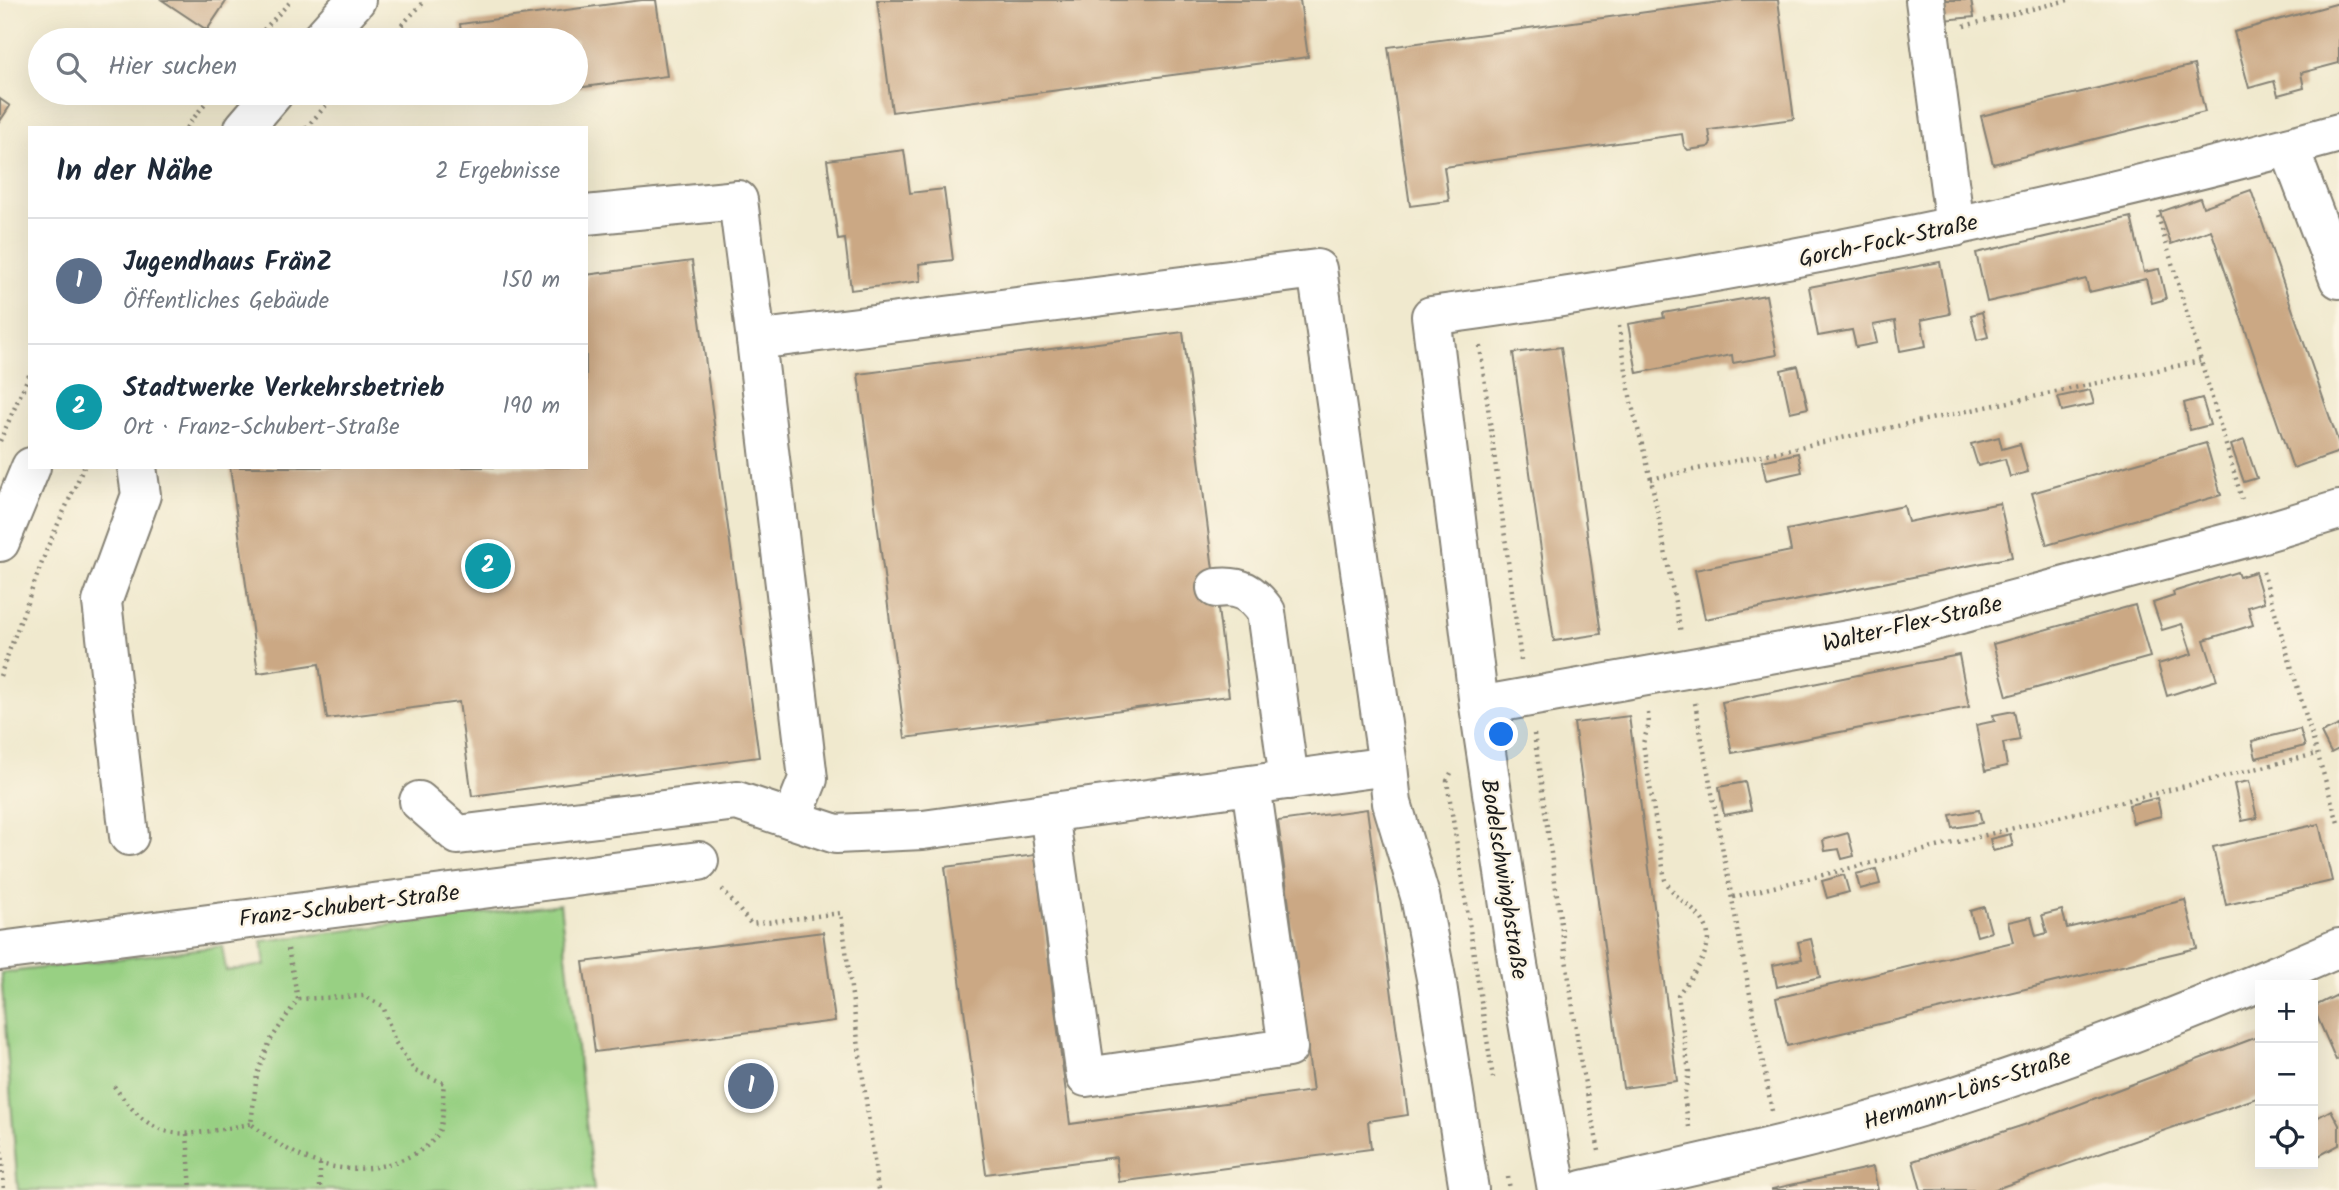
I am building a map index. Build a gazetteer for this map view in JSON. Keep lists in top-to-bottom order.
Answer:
{
  "streets": {
    "street": [
      "Gorch-Fock-Straße",
      "Walter-Flex-Straße",
      "Bodelschwinghstraße",
      "Franz-Schubert-Straße",
      "Hermann-Löns-Straße"
    ]
  },
  "crossings": [
    ["Gorch-Fock-Straße", "Bodelschwinghstraße"],
    ["Walter-Flex-Straße", "Bodelschwinghstraße"]
  ],
  "page": {
    "search": "Hier suchen",
    "heading": ["In der Nähe", "2 Ergebnisse"],
    "list": [
      {
        "mark": "1",
        "name": "Jugendhaus FränZ",
        "note": "Öffentliches Gebäude",
        "value": "150 m"
      },
      {
        "mark": "2",
        "name": "Stadtwerke Verkehrsbetrieb",
        "note": "Ort · Franz-Schubert-Straße",
        "value": "190 m"
      }
    ],
    "pins": ["2", "1"],
    "map_buttons": ["+", "−"]
  }
}
